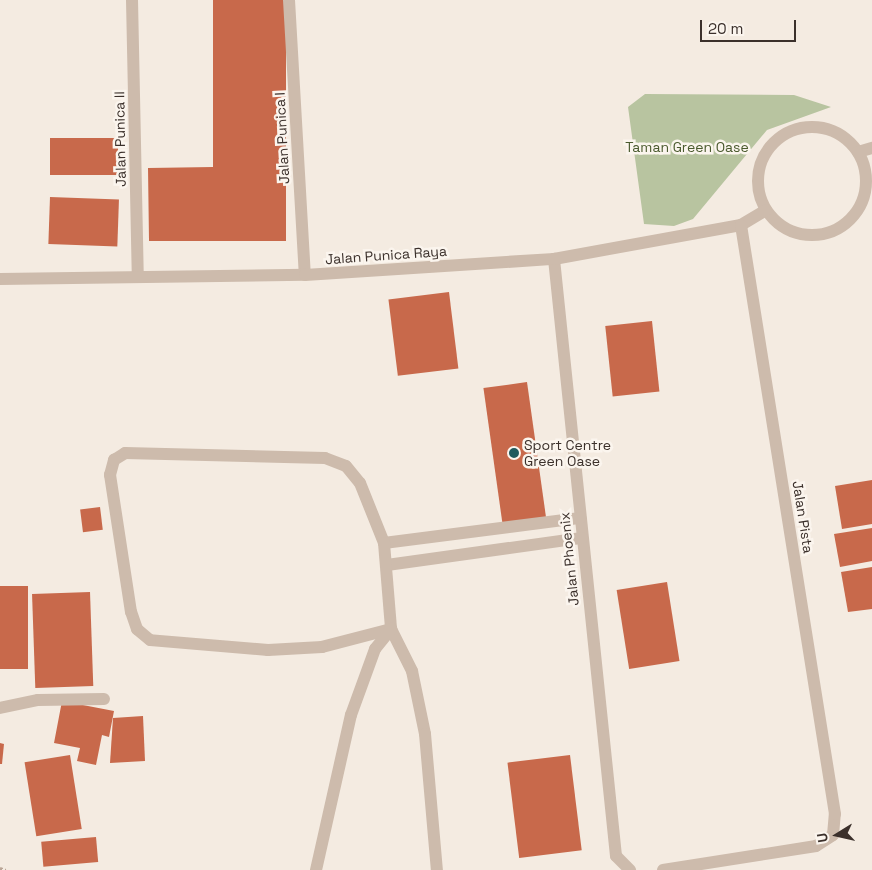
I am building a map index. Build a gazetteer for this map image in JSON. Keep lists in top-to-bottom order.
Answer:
{
  "streets": {
    "street": [
      "Jalan Punica I",
      "Jalan Punica II",
      "Jalan Punica Raya",
      "Jalan Pista",
      "Jalan Phoenix"
    ]
  },
  "crossings": [
    ["Jalan Punica I", "Jalan Punica Raya"],
    ["Jalan Punica II", "Jalan Punica Raya"],
    ["Jalan Punica Raya", "Jalan Pista"],
    ["Jalan Punica Raya", "Jalan Phoenix"]
  ],
  "parks": ["Taman Green Oase"],
  "places": ["Sport Centre Green Oase"],
  "scale_bar": "20 m",
  "north": "left"
}
